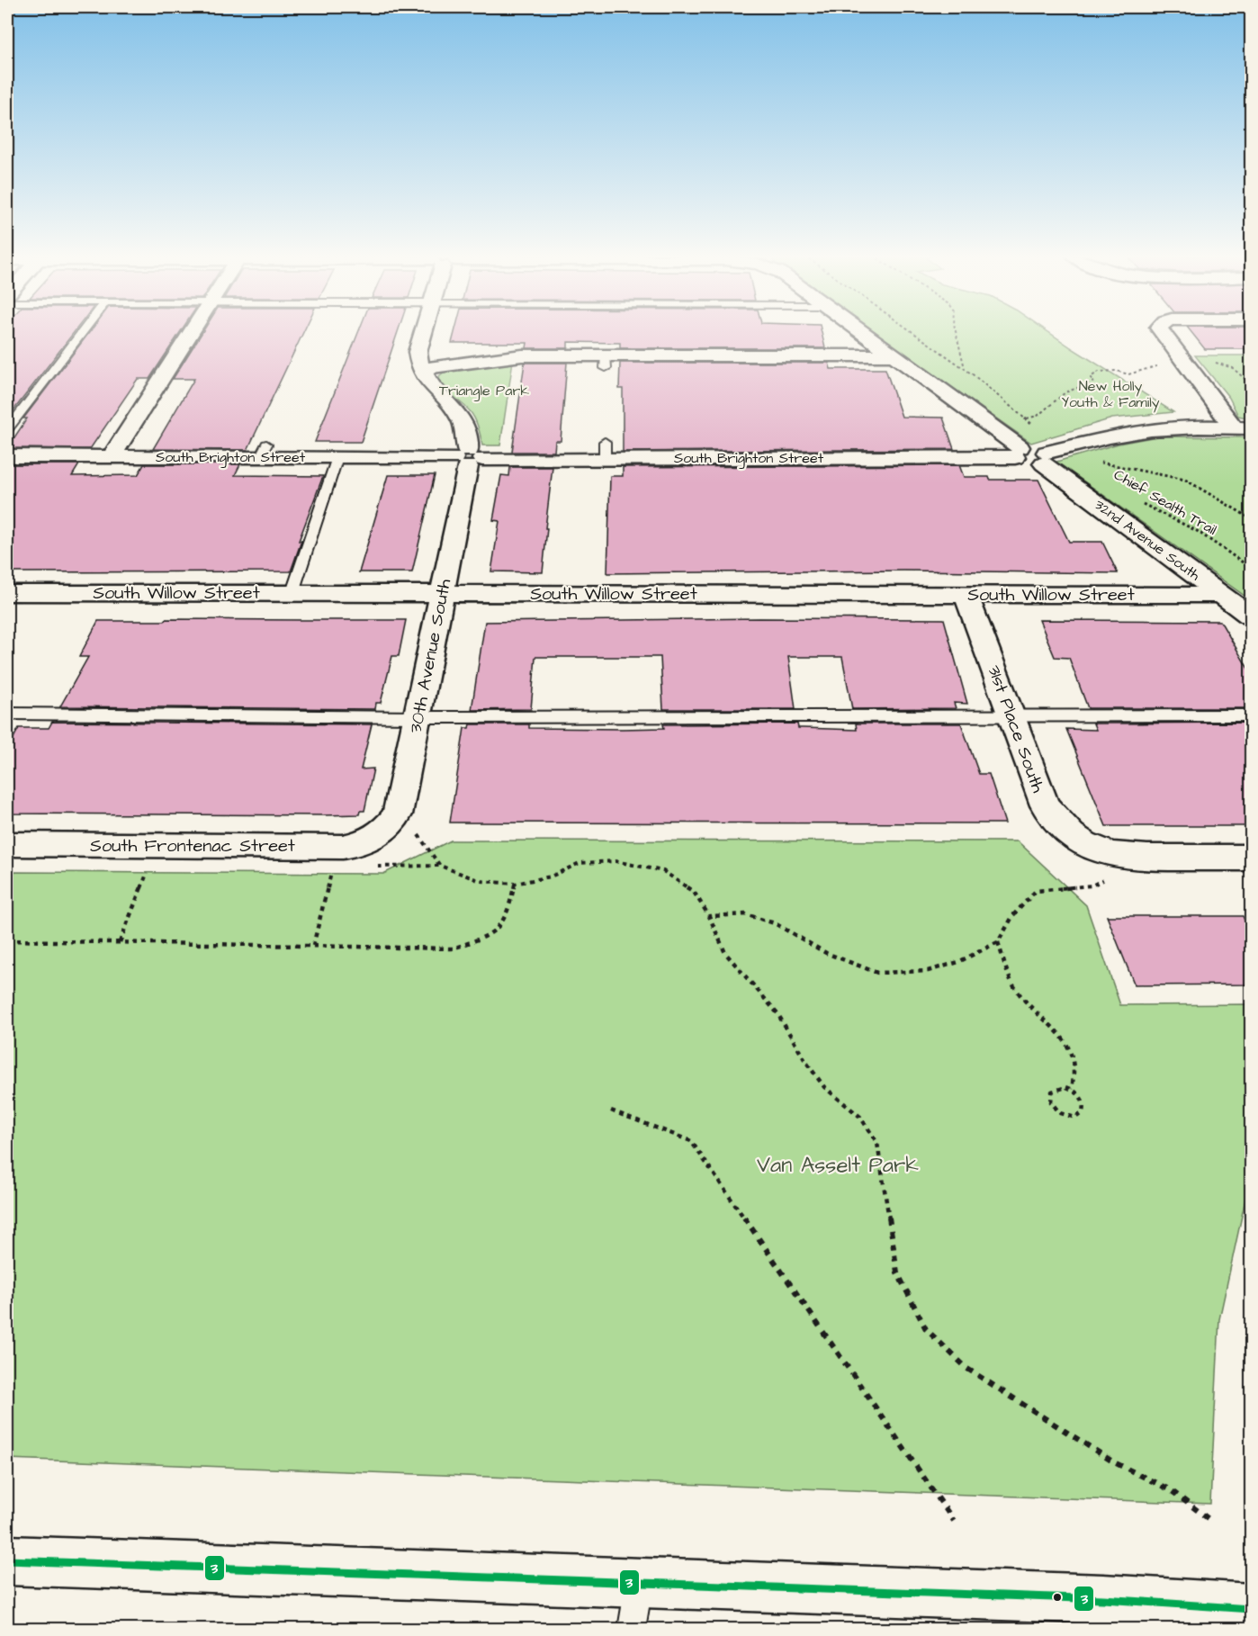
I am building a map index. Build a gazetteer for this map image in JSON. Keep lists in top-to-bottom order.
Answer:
{
  "streets": {
    "street": [
      "South Brighton Street",
      "32nd Avenue South",
      "South Willow Street",
      "30th Avenue South",
      "31st Place South",
      "South Frontenac Street"
    ],
    "path": ["Chief Sealth Trail"]
  },
  "crossings": [
    ["South Brighton Street", "30th Avenue South"],
    ["32nd Avenue South", "South Willow Street"],
    ["South Willow Street", "30th Avenue South"],
    ["South Willow Street", "31st Place South"],
    ["30th Avenue South", "South Frontenac Street"]
  ],
  "parks": ["New Holly Youth & Family", "Triangle Park", "Van Asselt Park"],
  "lines": ["transit line 3"]
}
